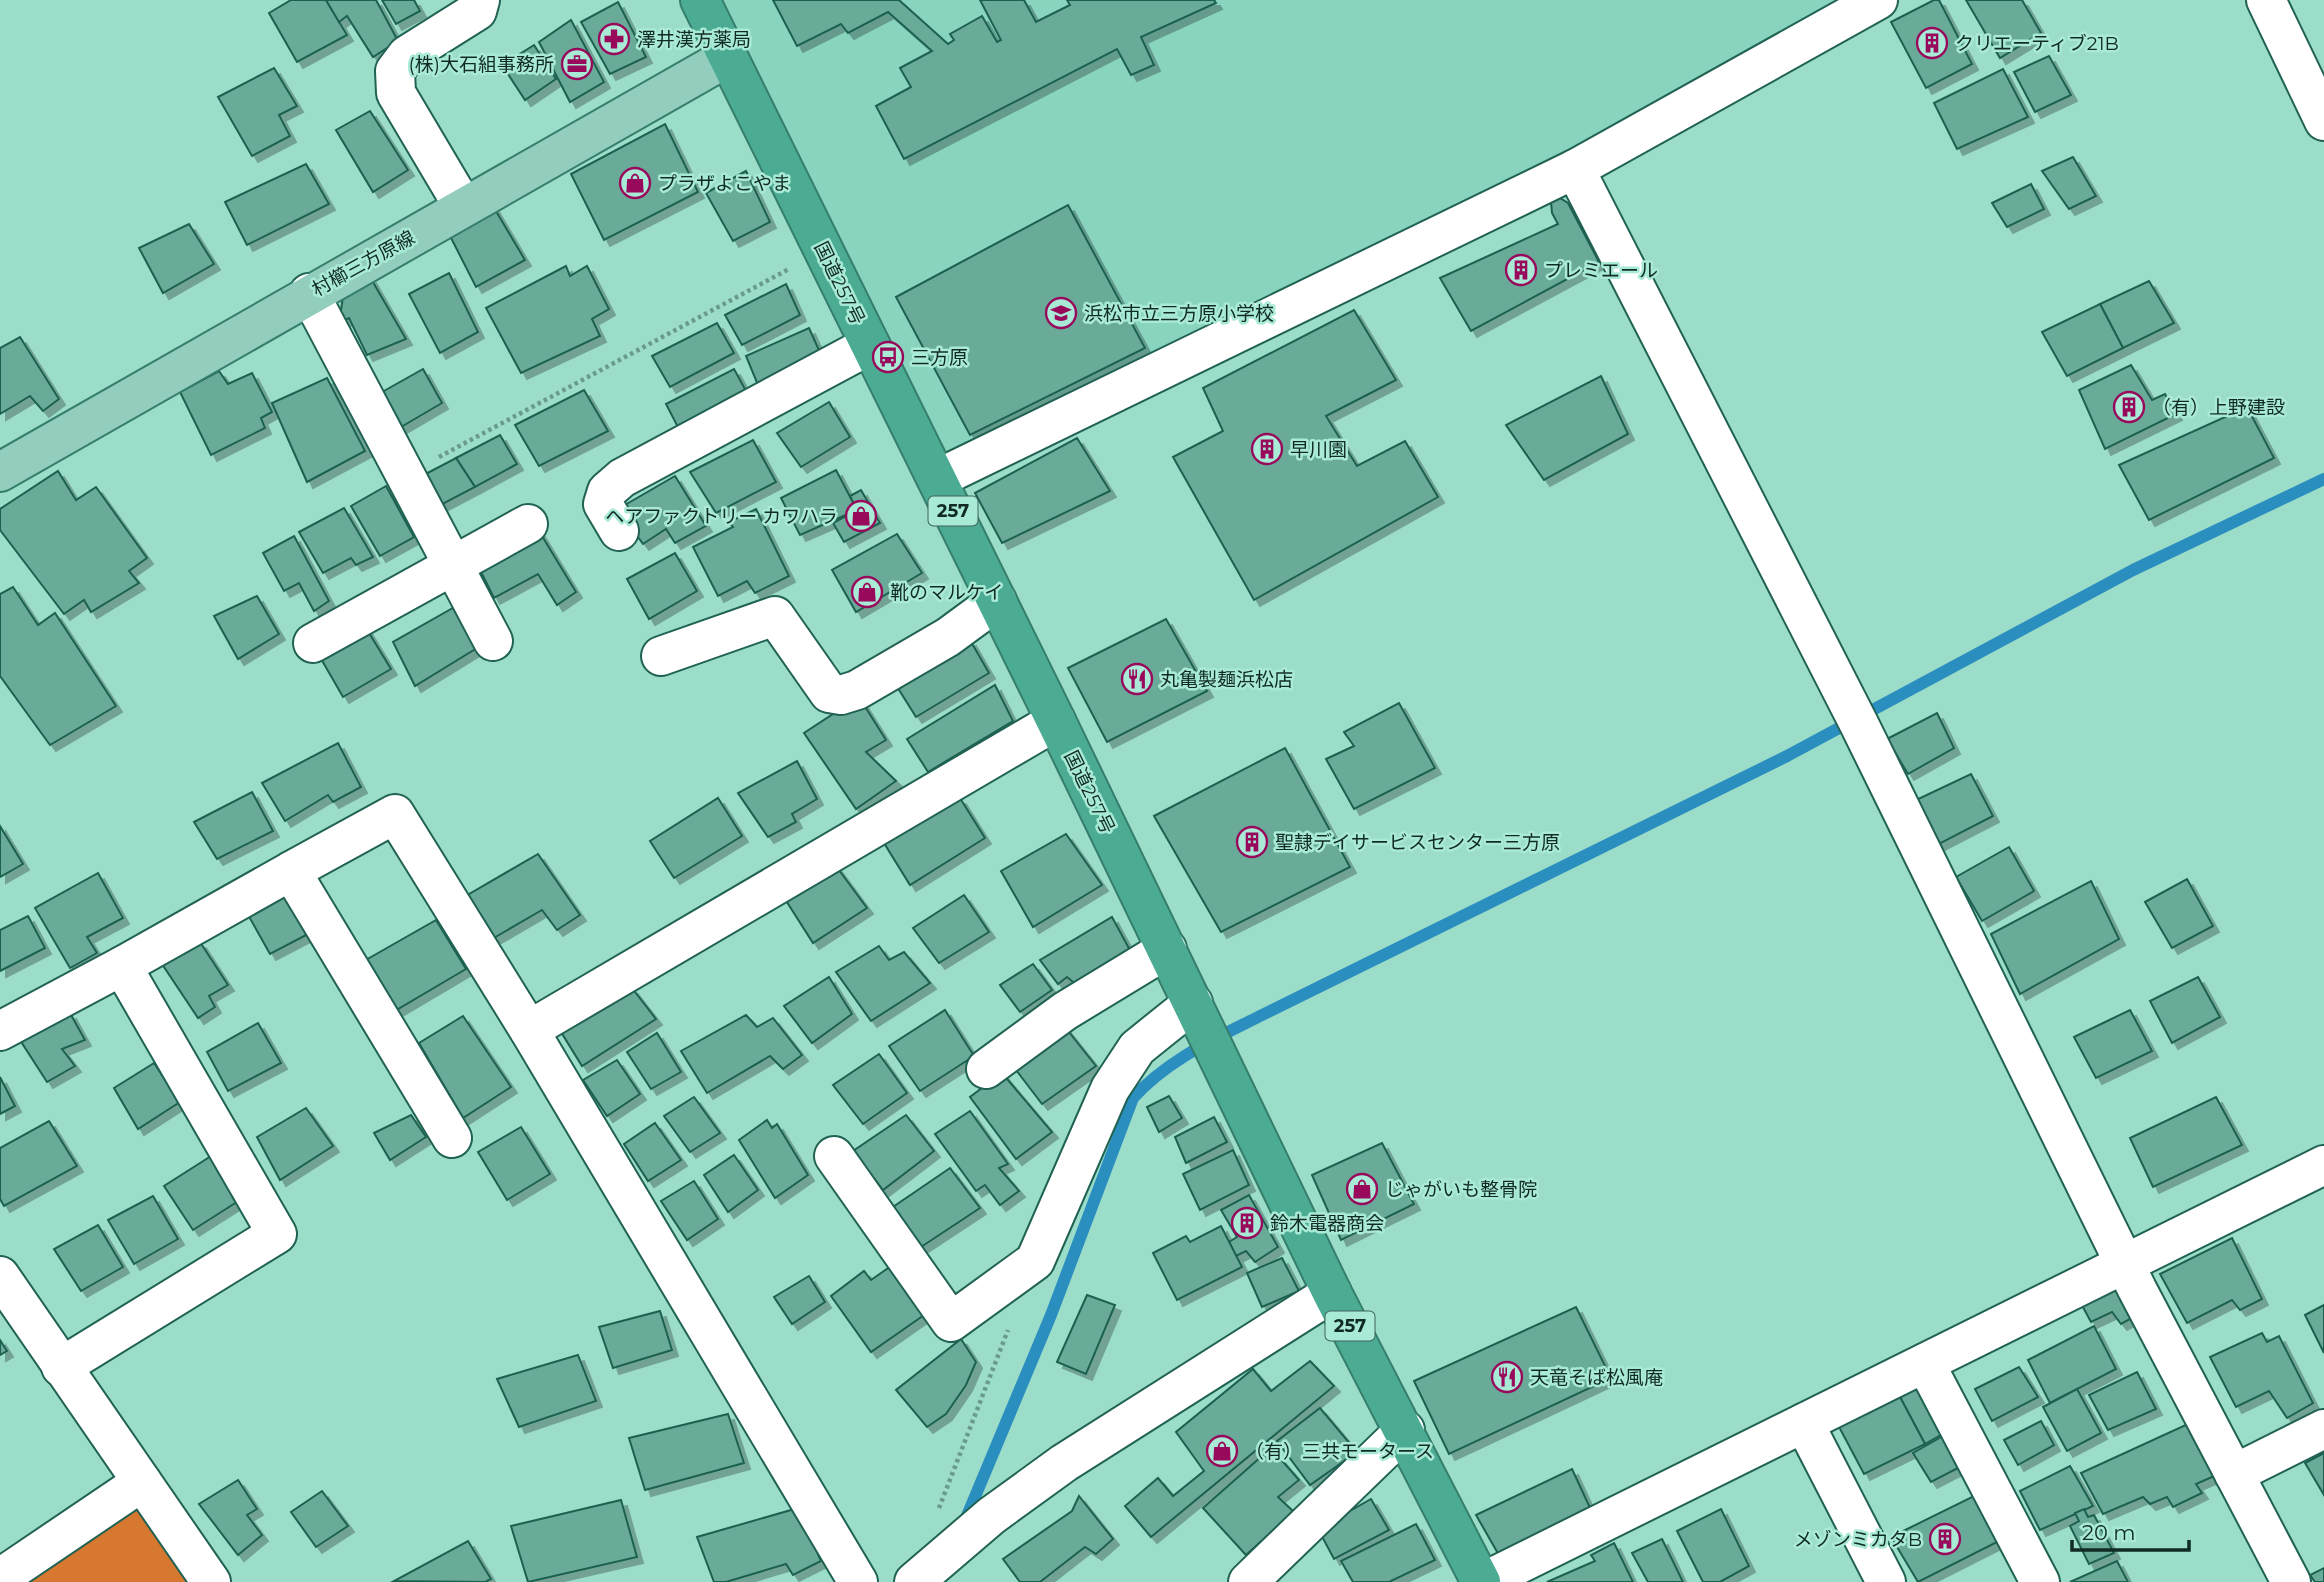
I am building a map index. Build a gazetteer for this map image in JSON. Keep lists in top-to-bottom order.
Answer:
{
  "streets": {
    "highway": ["国道257号", "257"],
    "main road": ["村櫛三方原線"]
  },
  "crossings": [
    ["村櫛三方原線", "国道257号"]
  ],
  "places": {
    "pharmacy": ["澤井漢方薬局"],
    "building": [
      "クリエーティブ21B",
      "プレミエール",
      "（有）上野建設",
      "早川園",
      "聖隷デイサービスセンター三方原",
      "鈴木電器商会",
      "メゾンミカタB"
    ],
    "office": ["(株)大石組事務所"],
    "shop": [
      "プラザよこやま",
      "ヘアファクトリー カワハラ",
      "靴のマルケイ",
      "じゃがいも整骨院",
      "（有）三共モータース"
    ],
    "school or university": ["浜松市立三方原小学校"],
    "bus stop": ["三方原"],
    "restaurant": ["丸亀製麺浜松店", "天竜そば松風庵"]
  },
  "scale_bar": "20 m"
}
